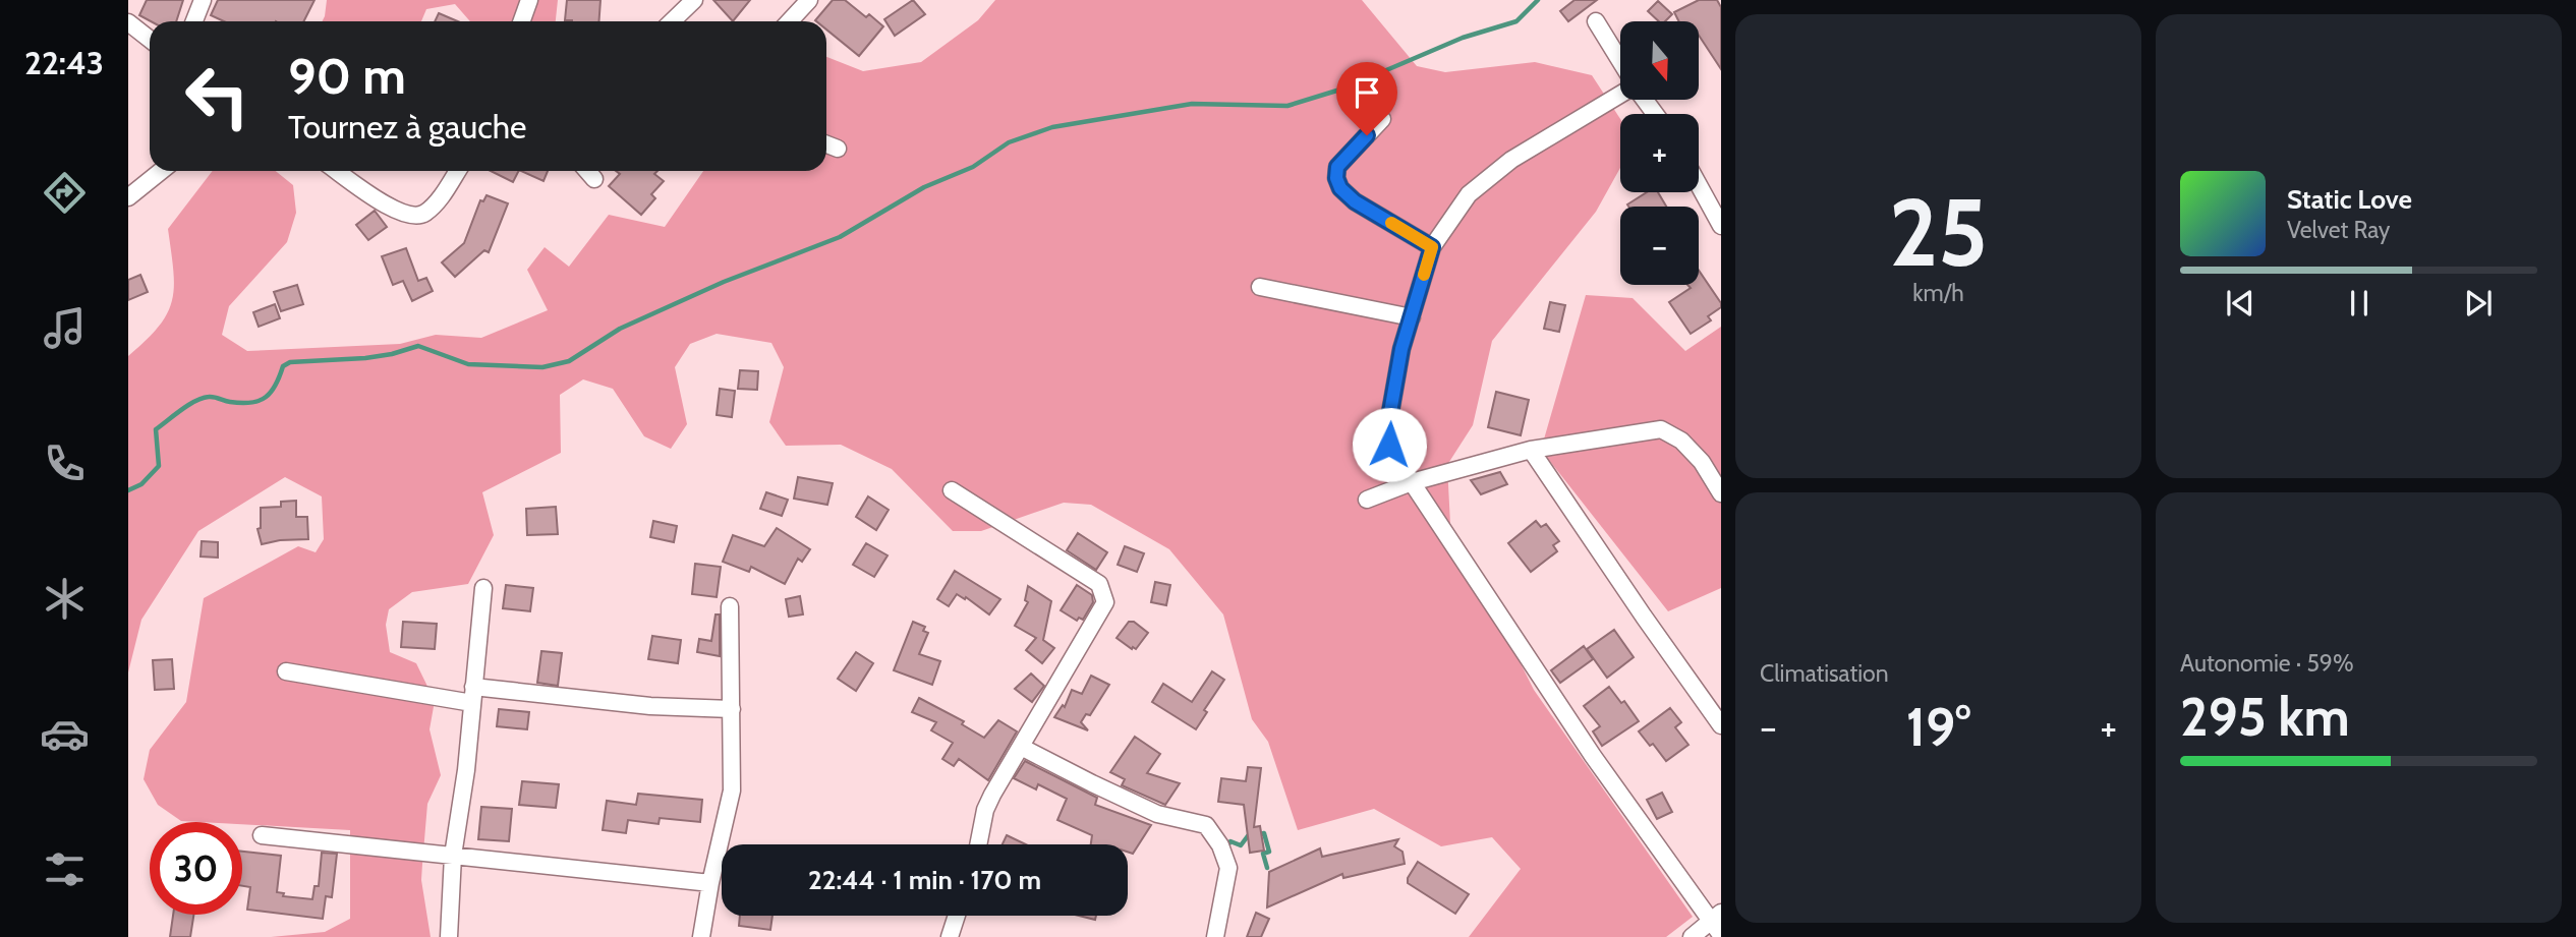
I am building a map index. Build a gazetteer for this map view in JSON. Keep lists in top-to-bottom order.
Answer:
{
  "north": "bottom",
  "page": {
    "tabs": "22:43",
    "tile": [
      ["25", "km/h"],
      "Climatisation",
      ["Autonomie · 59%", "295 km"]
    ],
    "map_buttons": ["+", "−"],
    "turn": ["90 m", "Tournez à gauche"],
    "song": ["Static Love", "Velvet Ray"],
    "heat": ["−", "19°", "+"],
    "limit": "30",
    "trip": "22:44 · 1 min · 170 m"
  }
}
